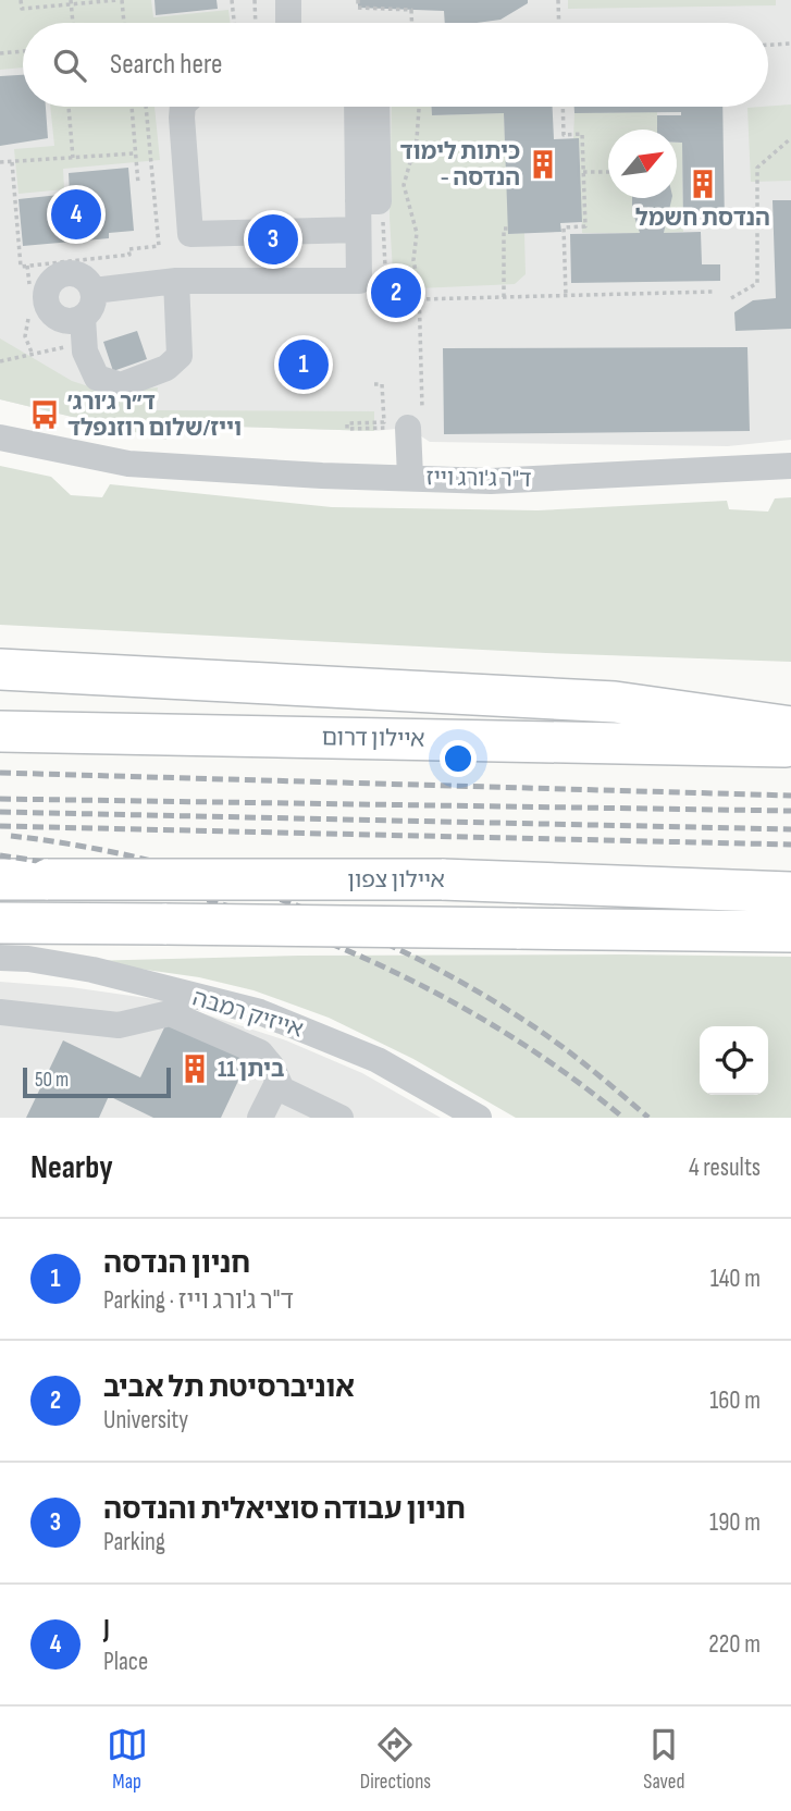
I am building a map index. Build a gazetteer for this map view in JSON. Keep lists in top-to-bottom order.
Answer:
{
  "streets": {
    "highway": ["איילון דרום", "איילון צפון"],
    "street": ["ד\"ר ג'ורג וייז", "אייזיק רמבה"]
  },
  "places": {
    "building": ["כיתות לימוד - הנדסה", "הנדסת חשמל", "ביתן 11"],
    "bus stop": ["ד״ר ג׳ורג׳ וייז/שלום רוזנפלד"]
  },
  "scale_bar": "50 m",
  "north": "top right",
  "page": {
    "search": "Search here",
    "pins": [
      "4",
      "3",
      "2",
      "1"
    ],
    "scale": "50 m",
    "heading": ["Nearby", "4 results"],
    "list": [
      {
        "mark": "1",
        "name": "חניון הנדסה",
        "note": "Parking · ד\"ר ג'ורג וייז",
        "value": "140 m"
      },
      {
        "mark": "2",
        "name": "אוניברסיטת תל אביב",
        "note": "University",
        "value": "160 m"
      },
      {
        "mark": "3",
        "name": "חניון עבודה סוציאלית והנדסה",
        "note": "Parking",
        "value": "190 m"
      },
      {
        "mark": "4",
        "name": "J",
        "note": "Place",
        "value": "220 m"
      }
    ],
    "nav": ["Map", "Directions", "Saved"]
  }
}
